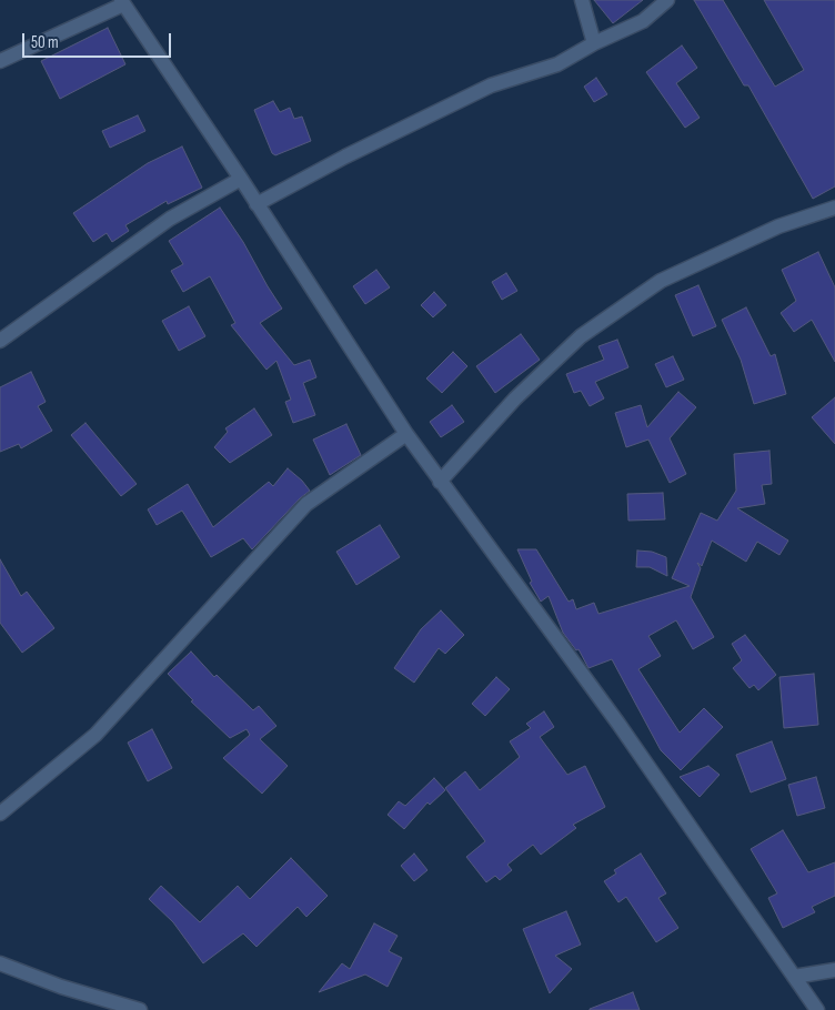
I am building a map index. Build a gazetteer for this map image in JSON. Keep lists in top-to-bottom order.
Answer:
{
  "scale_bar": "50 m"
}
